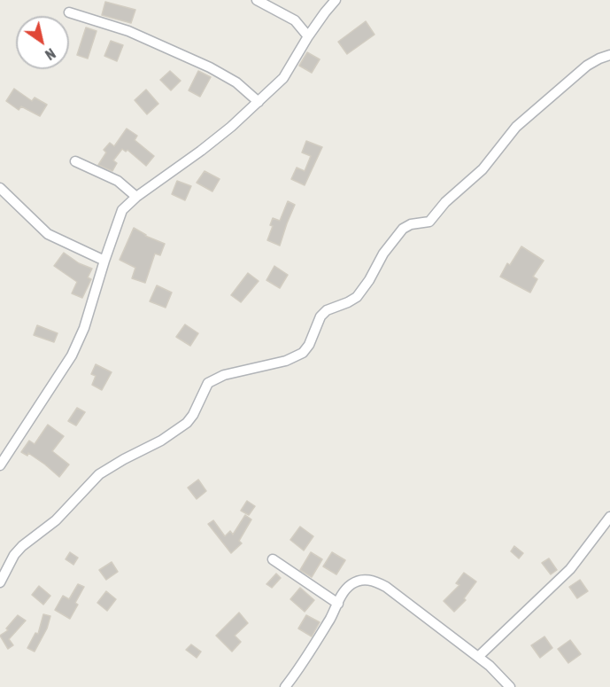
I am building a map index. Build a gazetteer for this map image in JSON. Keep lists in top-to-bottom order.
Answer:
{
  "north": "bottom right"
}
